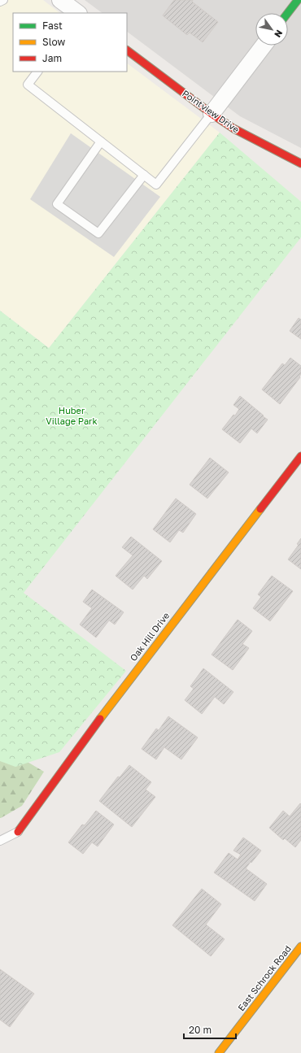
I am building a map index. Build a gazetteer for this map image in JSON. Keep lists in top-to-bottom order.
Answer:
{
  "streets": {
    "street": ["Pointview Drive", "Oak Hill Drive", "East Schrock Road"]
  },
  "parks": ["Huber Village Park"],
  "legend": ["Fast", "Slow", "Jam"],
  "scale_bar": "20 m",
  "north": "bottom right"
}
